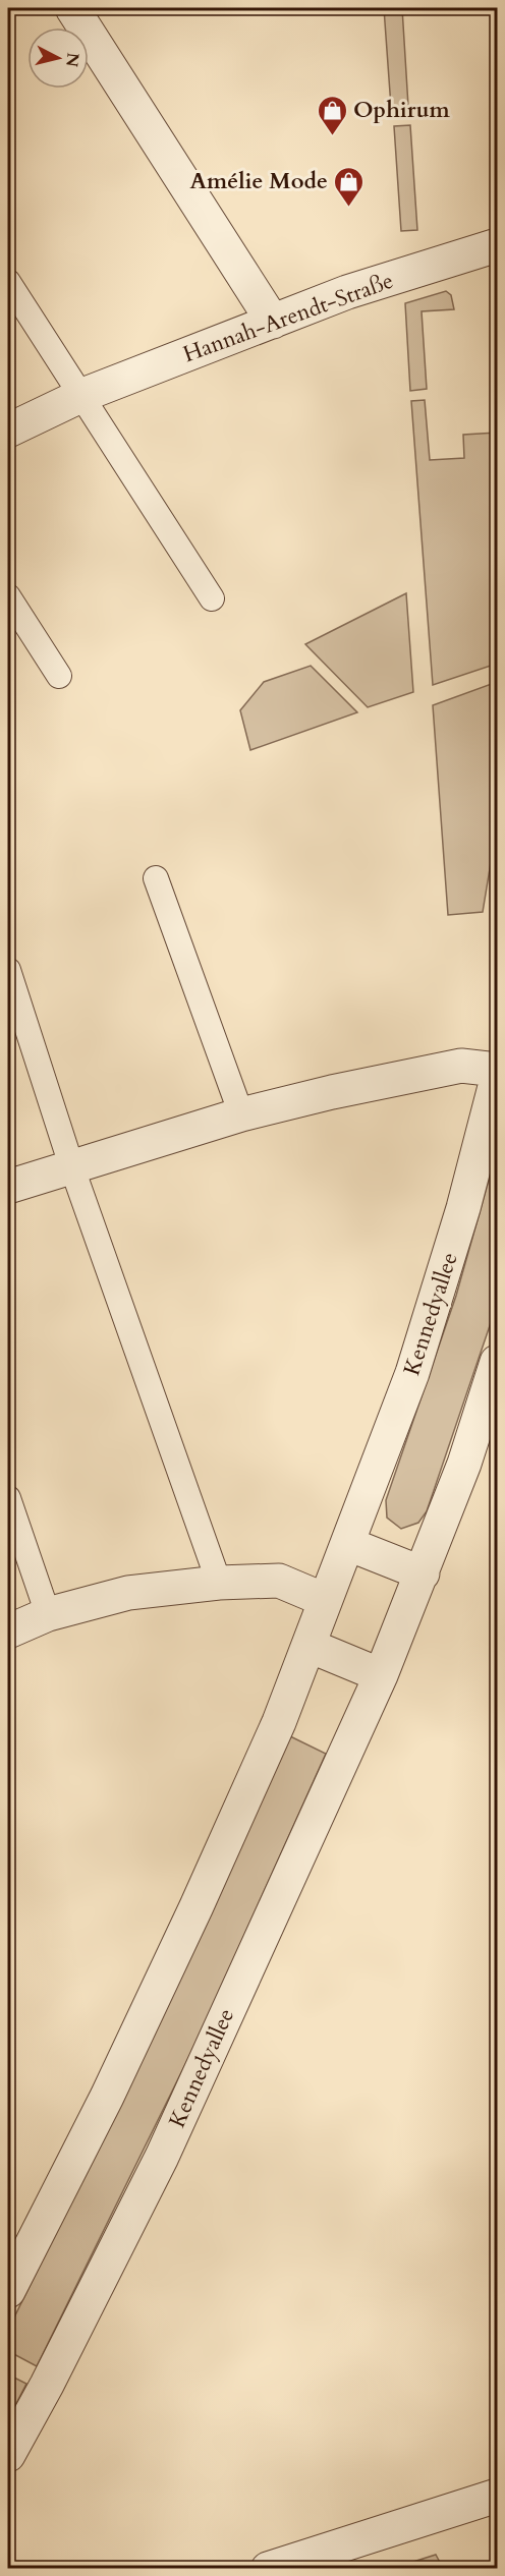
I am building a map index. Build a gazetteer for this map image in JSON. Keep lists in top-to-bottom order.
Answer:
{
  "streets": {
    "street": ["Hannah-Arendt-Straße", "Kennedyallee"]
  },
  "places": {
    "shop": ["Ophirum", "Amélie Mode"]
  },
  "north": "right"
}
